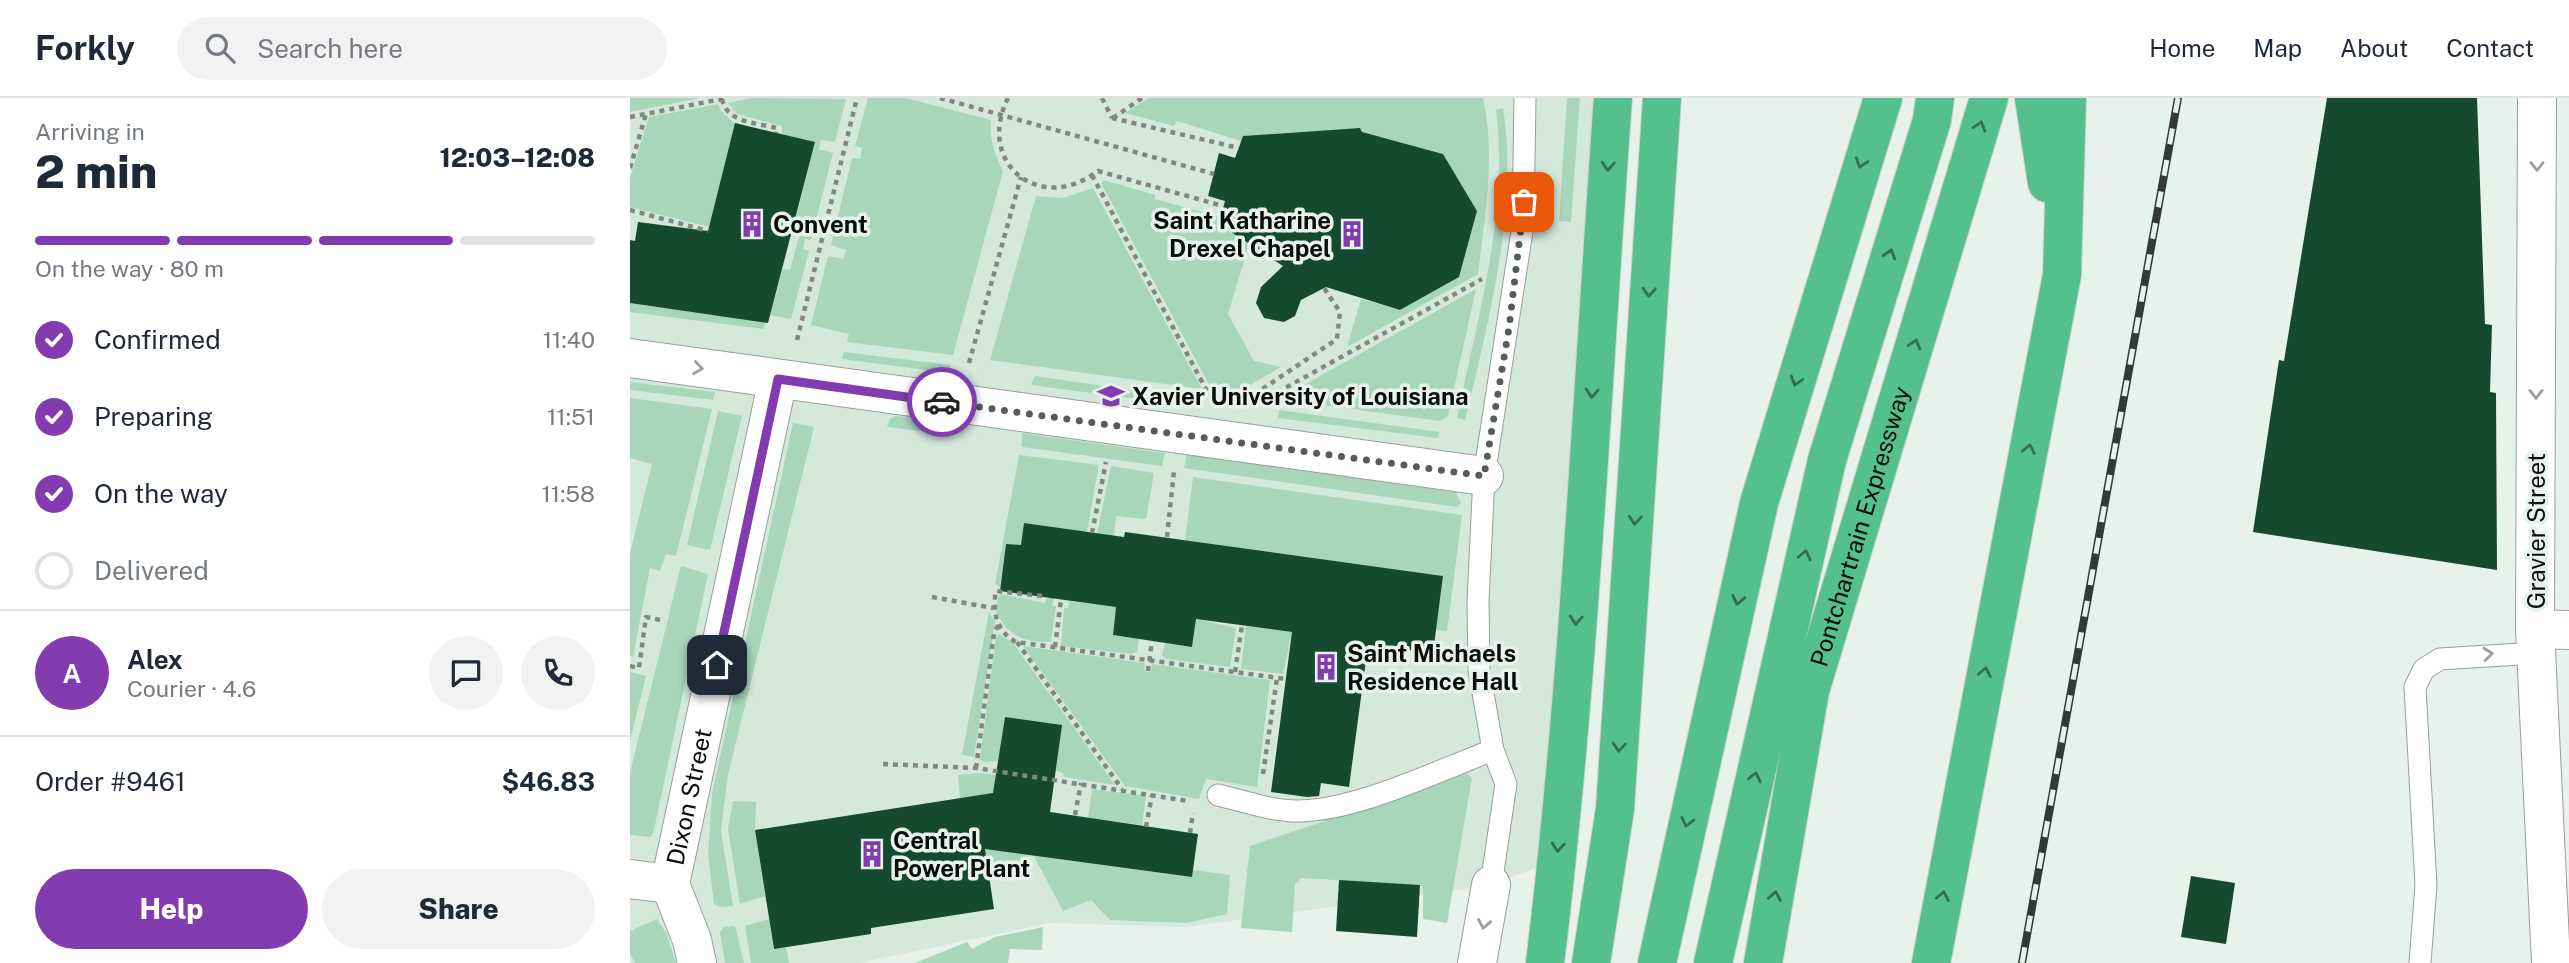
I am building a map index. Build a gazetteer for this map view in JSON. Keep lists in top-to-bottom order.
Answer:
{
  "streets": {
    "highway": ["Pontchartrain Expressway"],
    "street": ["Gravier Street", "Dixon Street"]
  },
  "one_way": ["Gravier Street"],
  "places": {
    "building": [
      "Convent",
      "Saint Katharine Drexel Chapel",
      "Saint Michaels Residence Hall",
      "Central Power Plant"
    ],
    "school or university": ["Xavier University of Louisiana"]
  },
  "page": {
    "header": "Forkly",
    "search": "Search here",
    "nav": [
      "Home",
      "Map",
      "About",
      "Contact"
    ],
    "heading": ["2 min", "Arriving in", "12:03–12:08"],
    "panel": [
      "Alex",
      "Courier · 4.6",
      "Order #9461",
      "$46.83"
    ],
    "bar": "On the way · 80 m",
    "list": [
      ["Confirmed", "11:40"],
      ["Preparing", "11:51"],
      ["On the way", "11:58"],
      "Delivered"
    ],
    "round": "A",
    "buttons": ["Help", "Share"]
  }
}
